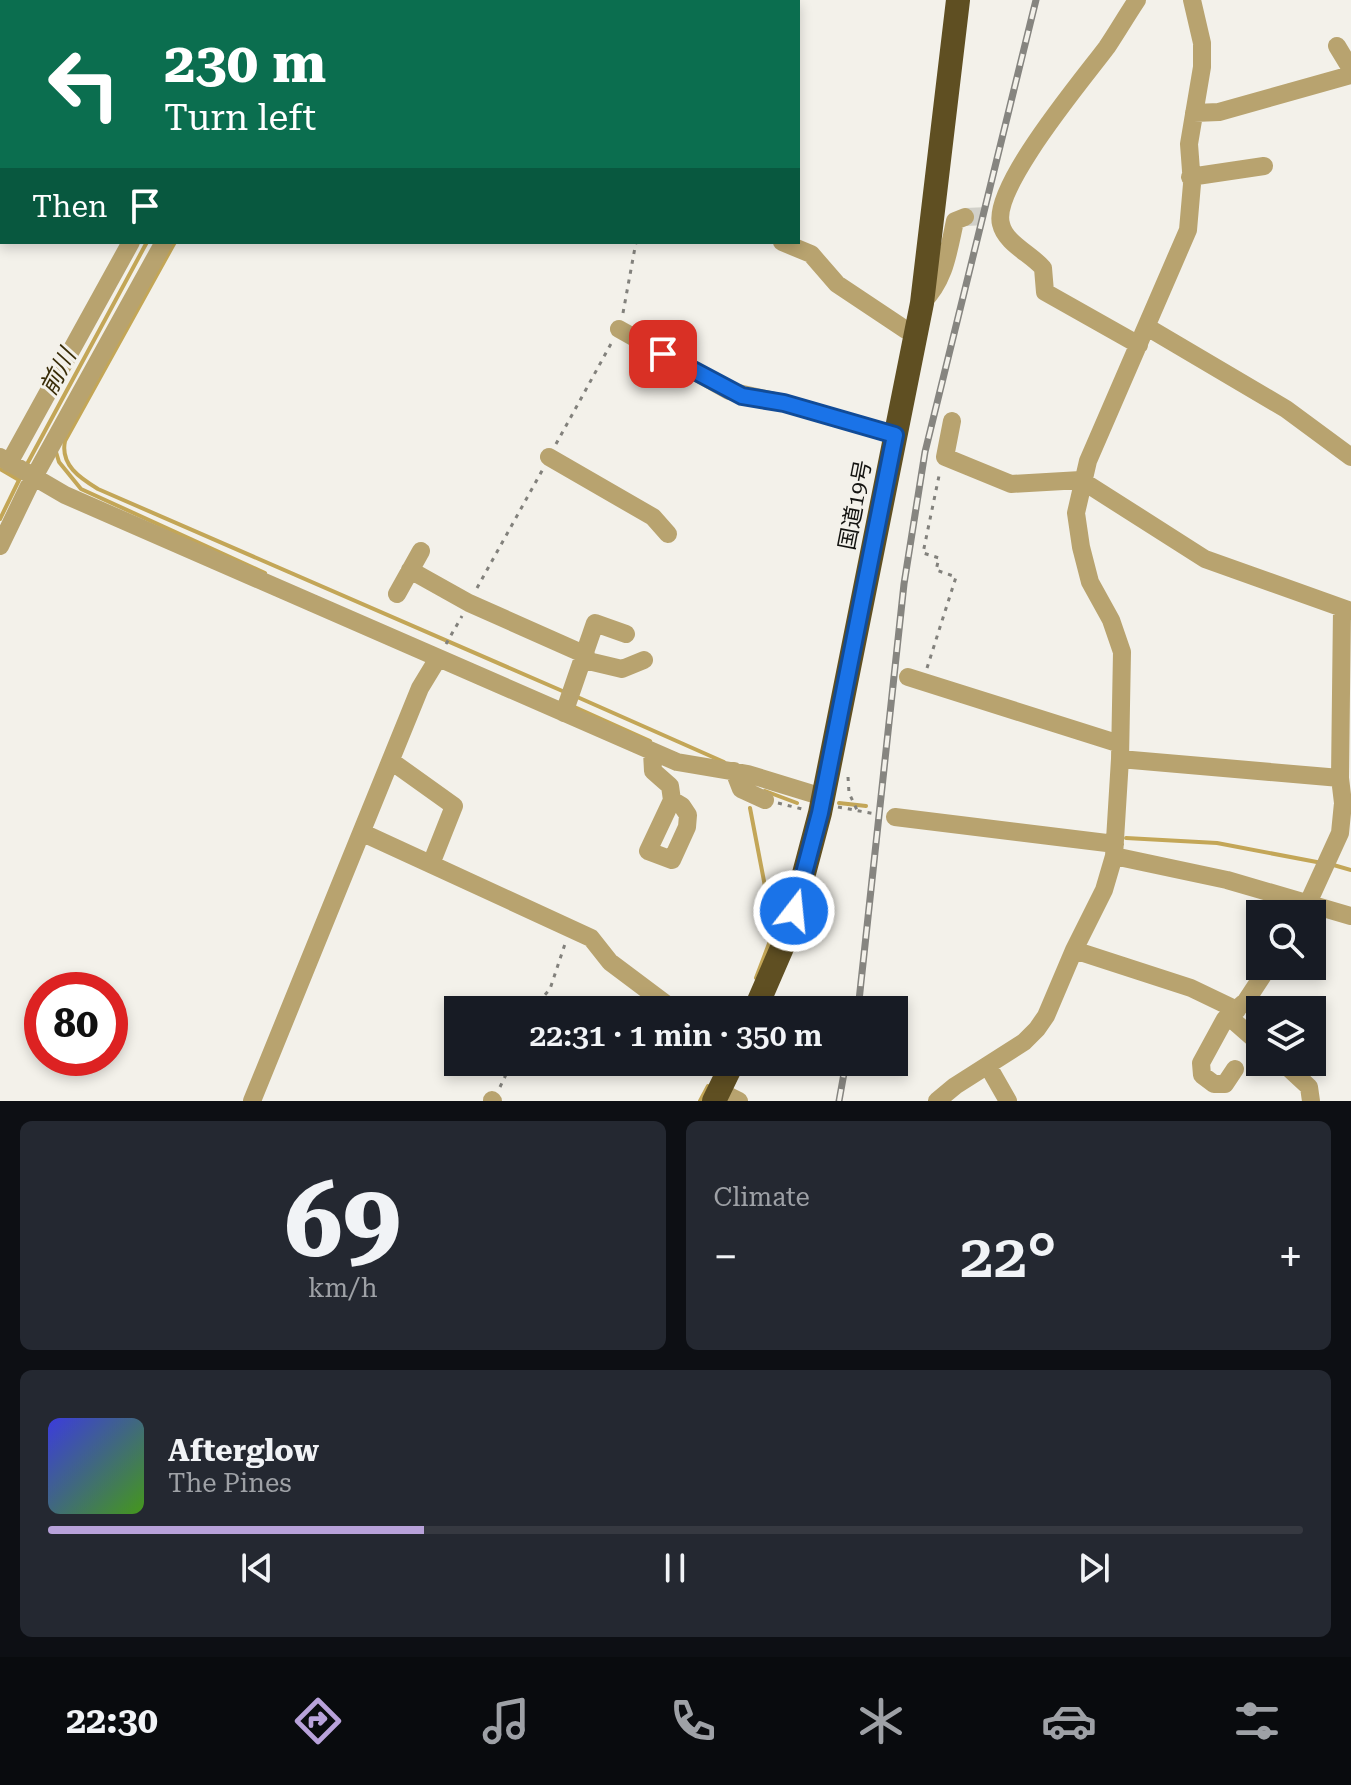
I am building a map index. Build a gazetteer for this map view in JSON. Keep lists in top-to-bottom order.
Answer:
{
  "streets": {
    "highway": ["国道19号"]
  },
  "water": ["前川"],
  "page": {
    "turn": ["230 m", "Turn left"],
    "then": "Then",
    "limit": "80",
    "trip": "22:31 · 1 min · 350 m",
    "tile": [
      ["69", "km/h"],
      "Climate"
    ],
    "heat": ["−", "22°", "+"],
    "song": ["Afterglow", "The Pines"],
    "tabs": "22:30"
  }
}
